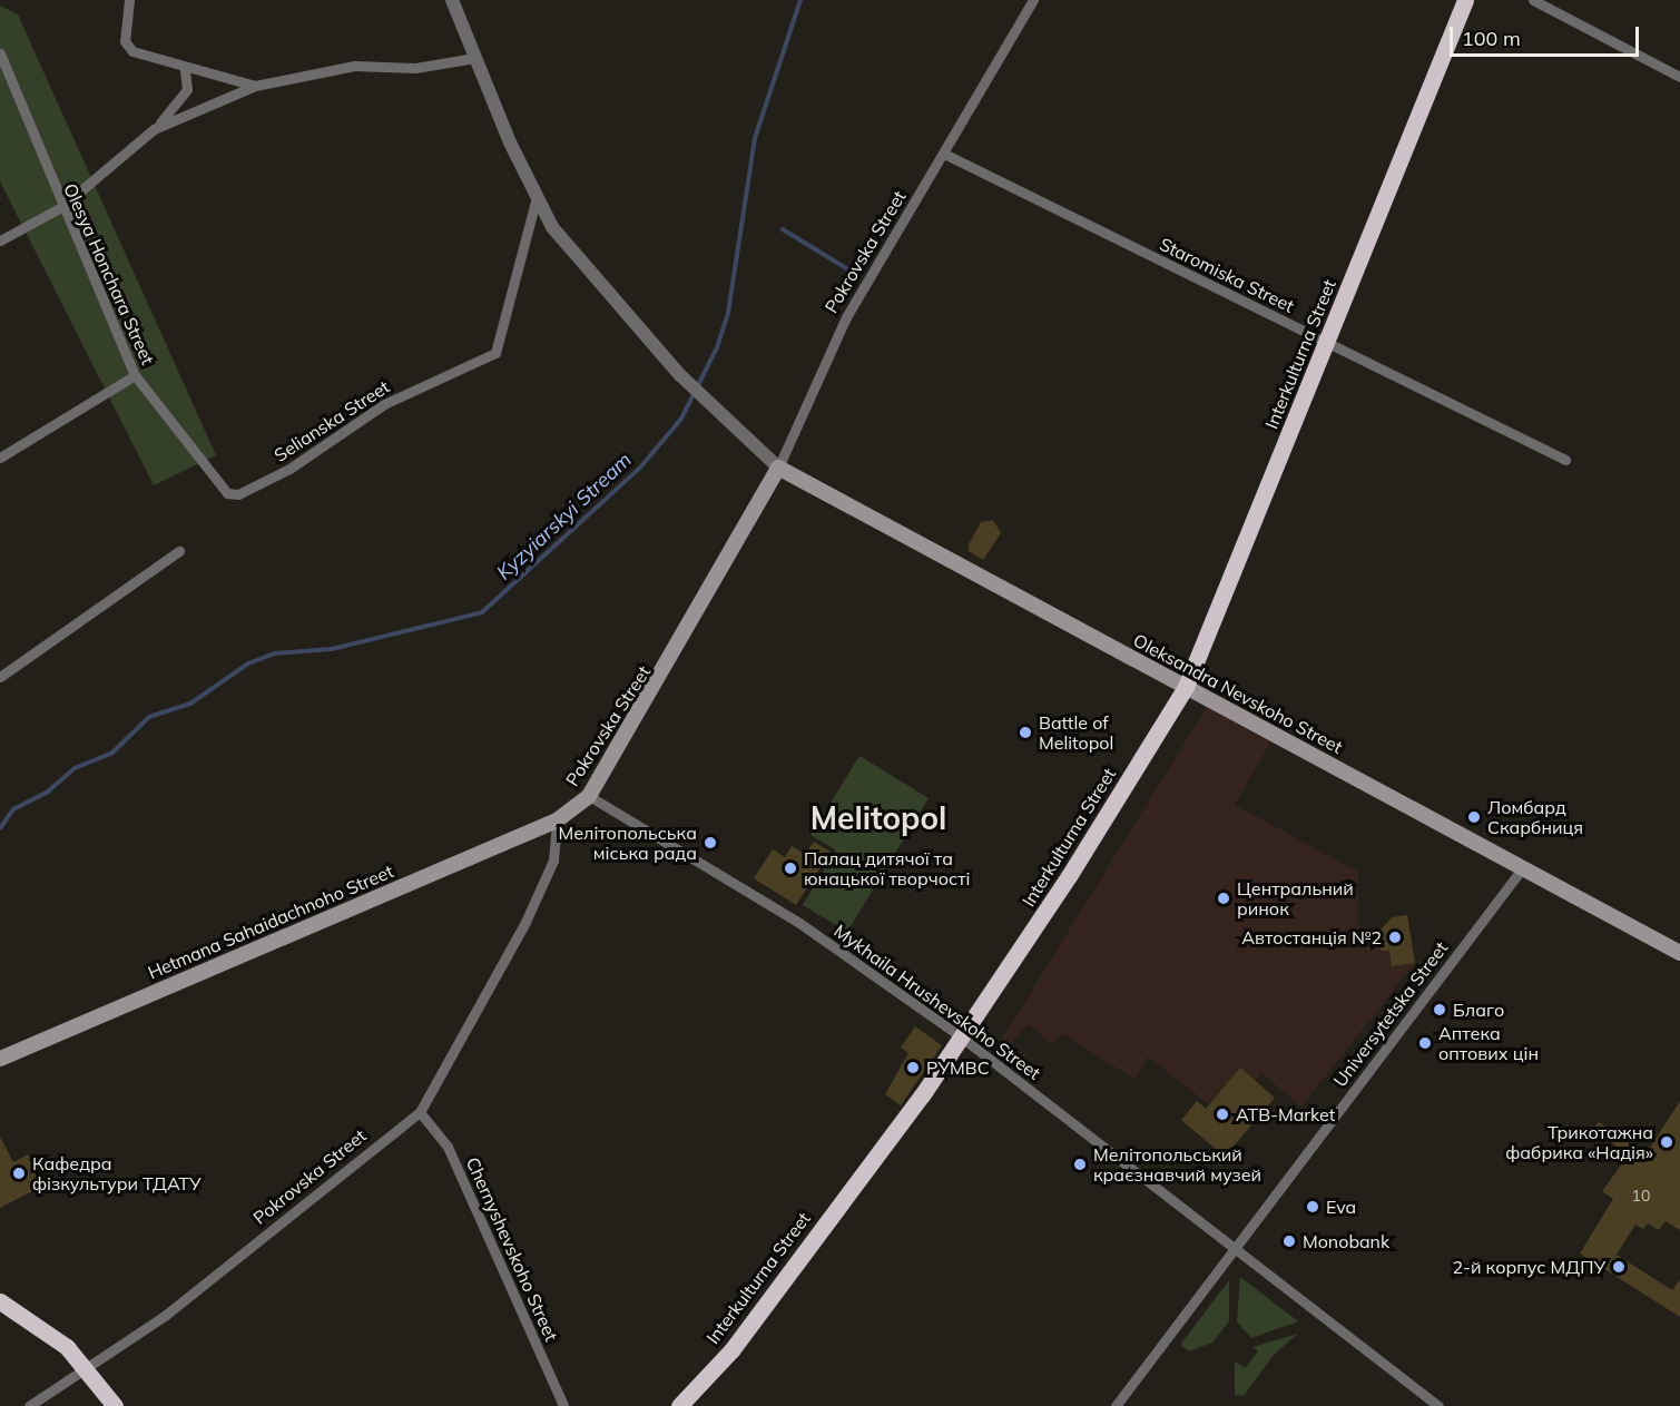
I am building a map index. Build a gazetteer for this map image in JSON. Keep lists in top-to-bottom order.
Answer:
{
  "streets": {
    "highway": ["Interkulturna Street"],
    "main road": ["Pokrovska Street", "Oleksandra Nevskoho Street", "Hetmana Sahaidachnoho Street"],
    "street": [
      "Olesya Honchara Street",
      "Staromiska Street",
      "Selianska Street",
      "Mykhaila Hrushevskoho Street",
      "Universytetska Street",
      "Chernyshevskoho Street"
    ]
  },
  "crossings": [
    ["Pokrovska Street", "Staromiska Street"],
    ["Pokrovska Street", "Oleksandra Nevskoho Street"],
    ["Pokrovska Street", "Hetmana Sahaidachnoho Street"],
    ["Pokrovska Street", "Mykhaila Hrushevskoho Street"],
    ["Pokrovska Street", "Chernyshevskoho Street"],
    ["Olesya Honchara Street", "Selianska Street"],
    ["Staromiska Street", "Interkulturna Street"],
    ["Interkulturna Street", "Oleksandra Nevskoho Street"],
    ["Interkulturna Street", "Mykhaila Hrushevskoho Street"],
    ["Oleksandra Nevskoho Street", "Universytetska Street"],
    ["Mykhaila Hrushevskoho Street", "Universytetska Street"]
  ],
  "districts": ["Melitopol"],
  "water": ["Kyzyiarskyi Stream"],
  "places": [
    "Battle of Melitopol",
    "Ломбард Скарбниця",
    "Мелітопольська міська рада",
    "Палац дитячої та юнацької творчості",
    "Центральний ринок",
    "Автостанція №2",
    "Благо",
    "Аптека оптових цін",
    "РУМВC",
    "ATB-Market",
    "Трикотажна фабрика «Надія»",
    "Мелітопольський краєзнавчий музей",
    "Кафедра фізкультури ТДАТУ",
    "Eva",
    "Monobank",
    "2-й корпус МДПУ"
  ],
  "house_numbers": ["10"],
  "scale_bar": "100 m"
}
